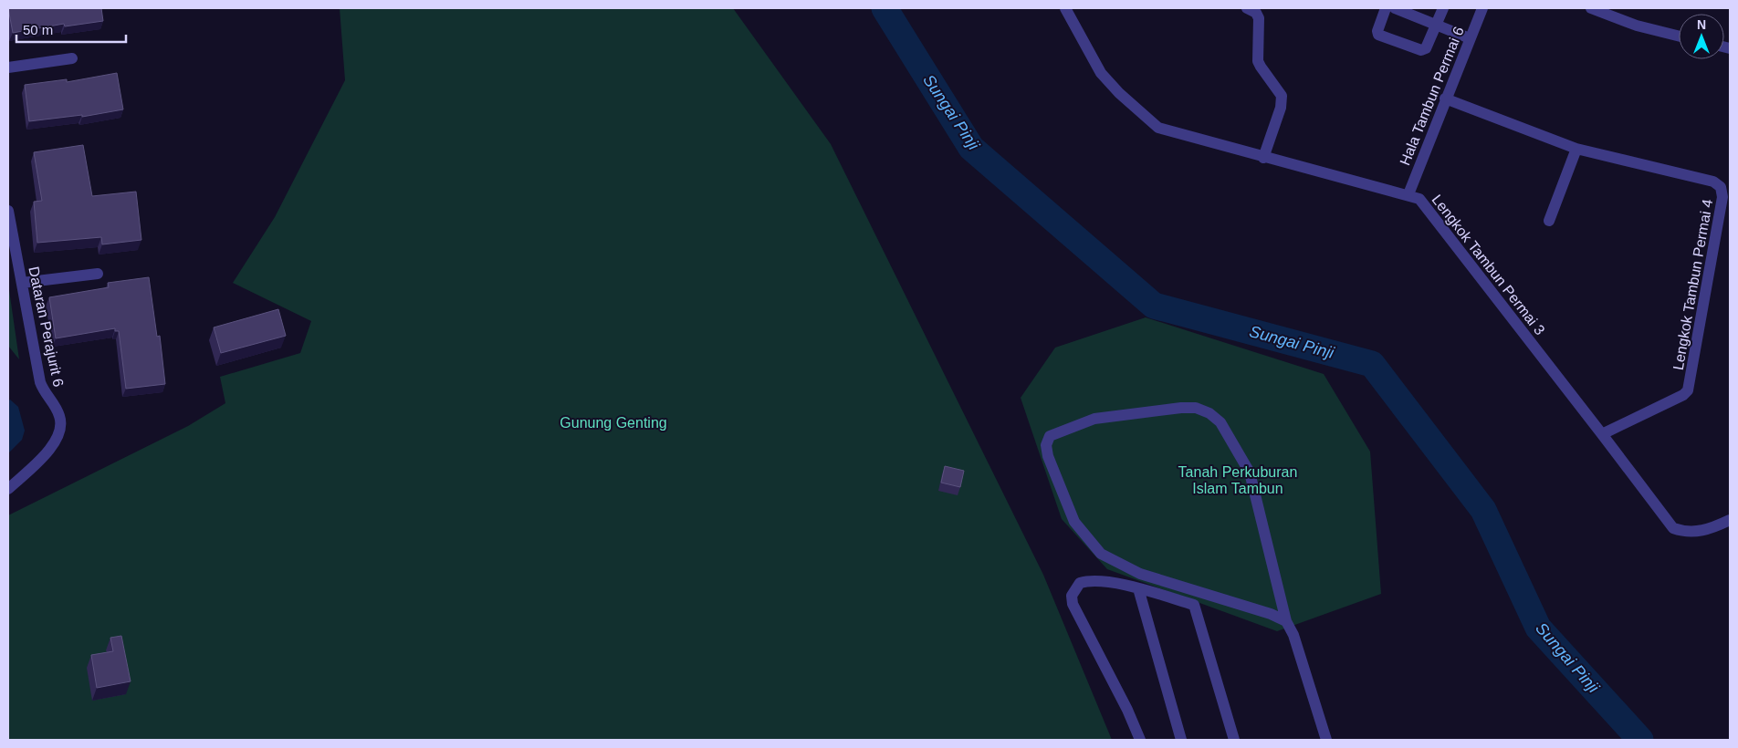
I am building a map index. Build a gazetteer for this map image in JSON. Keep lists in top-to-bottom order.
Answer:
{
  "streets": {
    "street": [
      "Hala Tambun Permai 6",
      "Lengkok Tambun Permai 3",
      "Lengkok Tambun Permai 4",
      "Dataran Perajurit 6"
    ]
  },
  "crossings": [
    ["Hala Tambun Permai 6", "Lengkok Tambun Permai 3"],
    ["Hala Tambun Permai 6", "Lengkok Tambun Permai 4"],
    ["Lengkok Tambun Permai 3", "Lengkok Tambun Permai 4"]
  ],
  "water": ["Sungai Pinji"],
  "parks": ["Gunung Genting", "Tanah Perkuburan Islam Tambun"],
  "scale_bar": "50 m",
  "north": "top"
}
